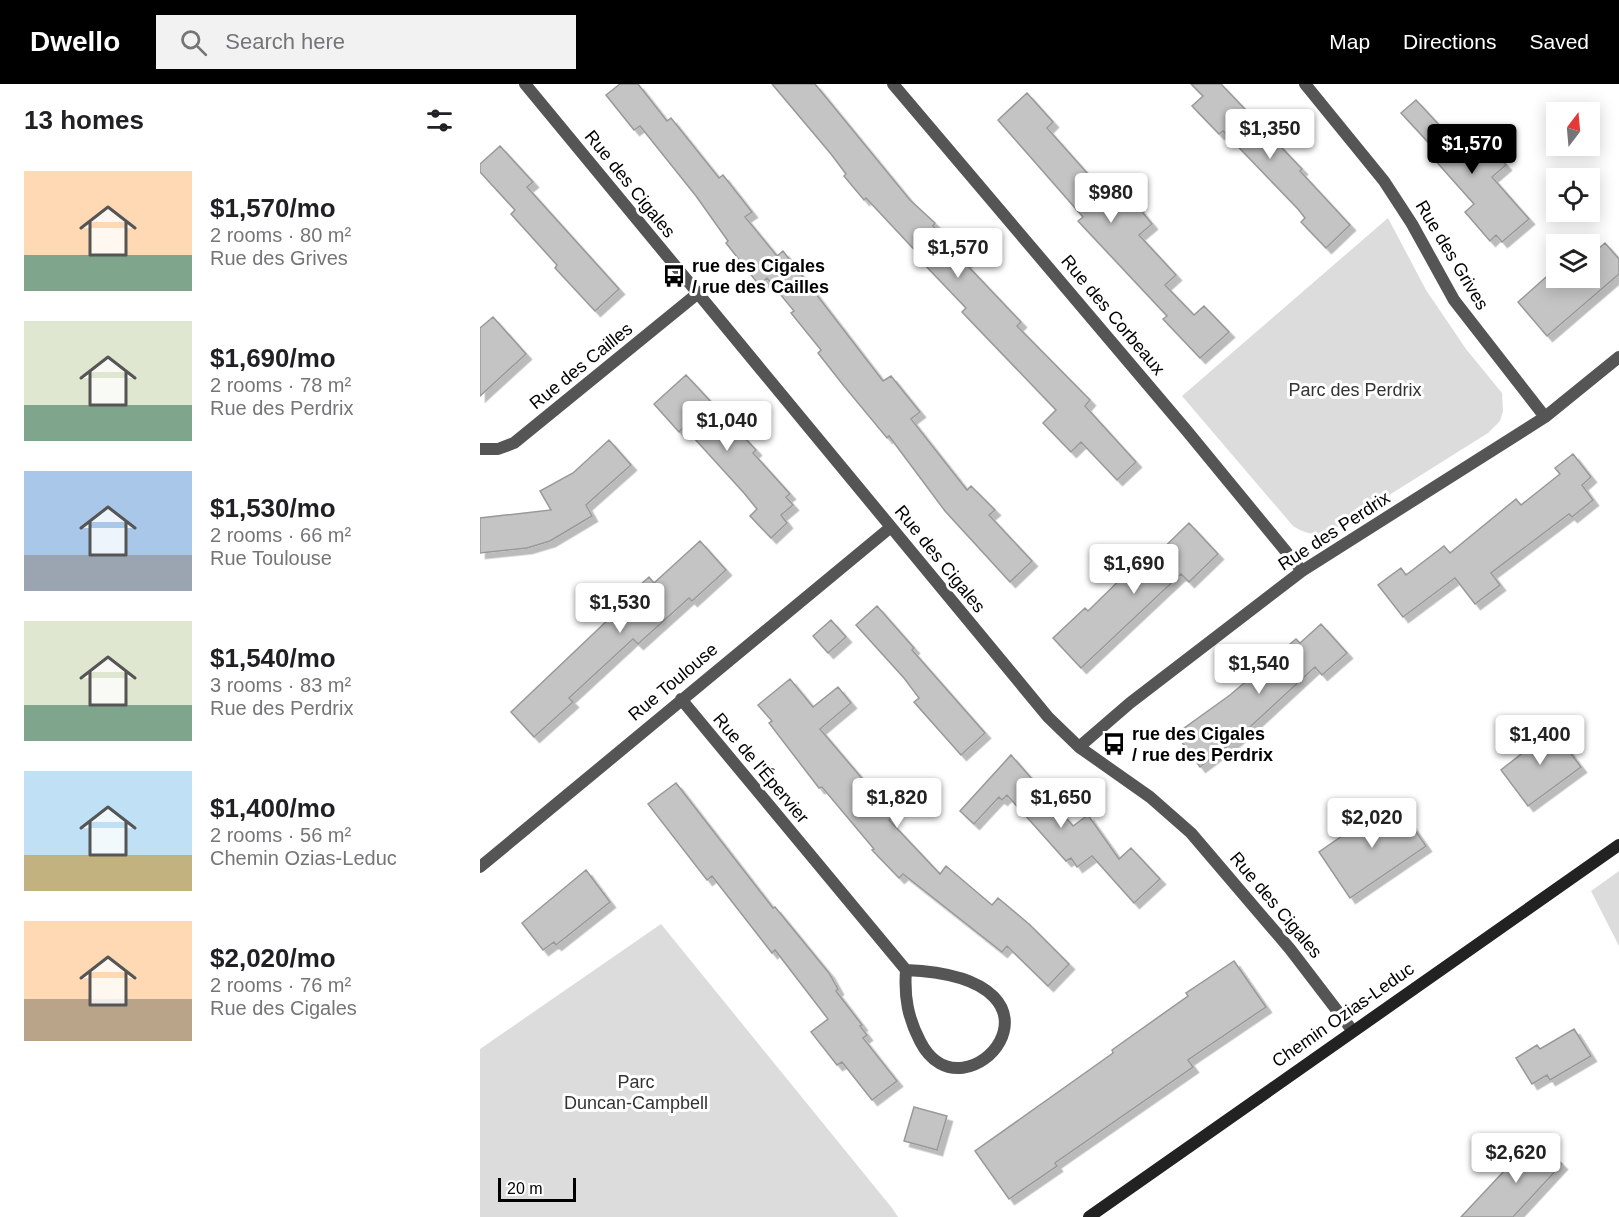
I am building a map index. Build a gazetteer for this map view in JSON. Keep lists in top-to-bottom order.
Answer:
{
  "streets": {
    "street": [
      "Rue des Cigales",
      "Rue des Grives",
      "Rue des Corbeaux",
      "Rue des Cailles",
      "Rue des Perdrix",
      "Rue Toulouse",
      "Rue de l'Épervier",
      "Chemin Ozias-Leduc"
    ]
  },
  "crossings": [
    ["Rue des Cigales", "Rue des Cailles"],
    ["Rue des Cigales", "Rue des Perdrix"],
    ["Rue des Cigales", "Rue Toulouse"],
    ["Rue des Cigales", "Chemin Ozias-Leduc"],
    ["Rue des Grives", "Rue des Perdrix"],
    ["Rue des Corbeaux", "Rue des Perdrix"],
    ["Rue Toulouse", "Rue de l'Épervier"]
  ],
  "parks": ["Parc des Perdrix", "Parc Duncan-Campbell"],
  "places": {
    "bus stop": ["rue des Cigales / rue des Cailles", "rue des Cigales / rue des Perdrix"]
  },
  "scale_bar": "20 m",
  "north": "top",
  "page": {
    "header": "Dwello",
    "search": "Search here",
    "nav": ["Map", "Directions", "Saved"],
    "heading": "13 homes",
    "price": [
      "$1,350",
      "$1,570",
      "$980",
      "$1,570",
      "$1,040",
      "$1,690",
      "$1,530",
      "$1,540",
      "$1,400",
      "$1,820",
      "$1,650",
      "$2,020",
      "$2,620"
    ],
    "list": [
      {
        "name": "$1,570/mo",
        "note": "2 rooms · 80 m² · Rue des Grives"
      },
      {
        "name": "$1,690/mo",
        "note": "2 rooms · 78 m² · Rue des Perdrix"
      },
      {
        "name": "$1,530/mo",
        "note": "2 rooms · 66 m² · Rue Toulouse"
      },
      {
        "name": "$1,540/mo",
        "note": "3 rooms · 83 m² · Rue des Perdrix"
      },
      {
        "name": "$1,400/mo",
        "note": "2 rooms · 56 m² · Chemin Ozias-Leduc"
      },
      {
        "name": "$2,020/mo",
        "note": "2 rooms · 76 m² · Rue des Cigales"
      }
    ],
    "scale": "20 m"
  }
}
